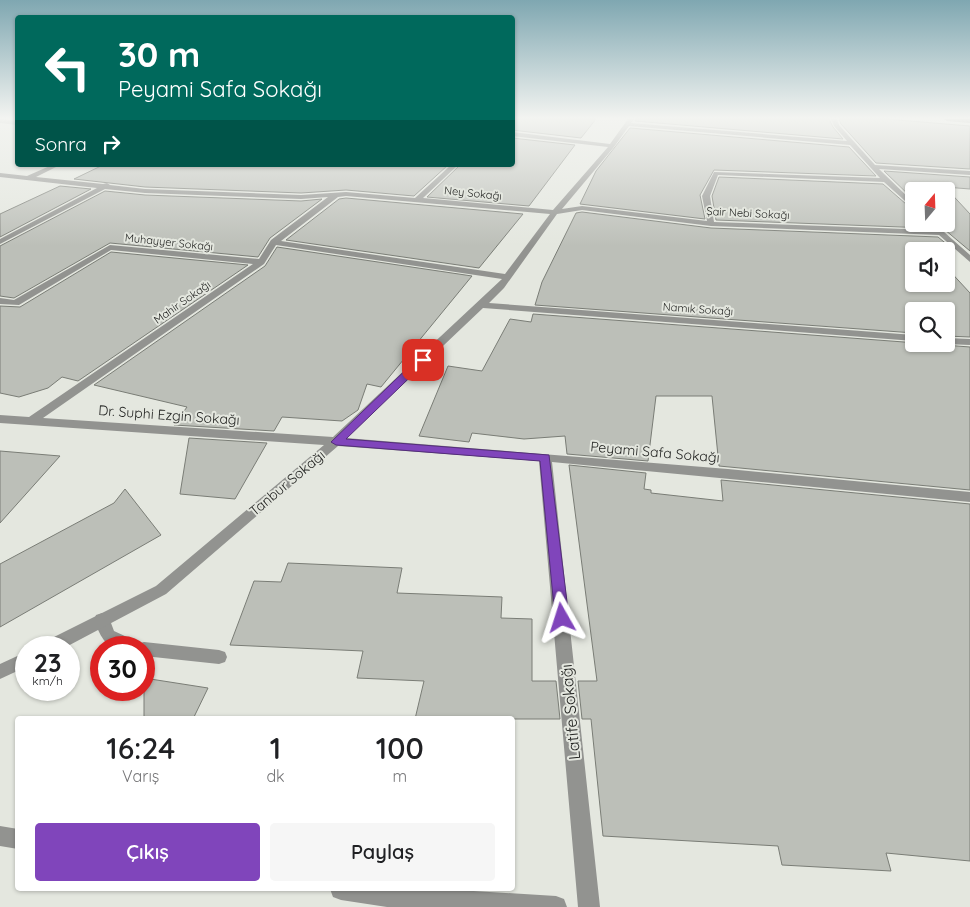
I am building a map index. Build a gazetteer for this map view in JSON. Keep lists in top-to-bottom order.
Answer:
{
  "streets": {
    "street": [
      "Ney Sokağı",
      "Şair Nebi Sokağı",
      "Muhayyer Sokağı",
      "Mahir Sokağı",
      "Namık Sokağı",
      "Dr. Suphi Ezgin Sokağı",
      "Peyami Safa Sokağı",
      "Tanbur Sokağı",
      "Latife Sokağı"
    ]
  },
  "crossings": [
    ["Ney Sokağı", "Şair Nebi Sokağı"],
    ["Ney Sokağı", "Mahir Sokağı"],
    ["Ney Sokağı", "Tanbur Sokağı"],
    ["Şair Nebi Sokağı", "Tanbur Sokağı"],
    ["Muhayyer Sokağı", "Mahir Sokağı"],
    ["Mahir Sokağı", "Dr. Suphi Ezgin Sokağı"],
    ["Namık Sokağı", "Tanbur Sokağı"],
    ["Dr. Suphi Ezgin Sokağı", "Peyami Safa Sokağı"],
    ["Dr. Suphi Ezgin Sokağı", "Tanbur Sokağı"],
    ["Peyami Safa Sokağı", "Tanbur Sokağı"],
    ["Peyami Safa Sokağı", "Latife Sokağı"]
  ],
  "north": "top",
  "page": {
    "turn": ["30 m", "Peyami Safa Sokağı"],
    "then": "Sonra",
    "speed": "23 km/h",
    "limit": "30",
    "eta": [
      "16:24",
      "Varış",
      "1",
      "dk",
      "100",
      "m"
    ],
    "buttons": ["Çıkış", "Paylaş"]
  }
}
